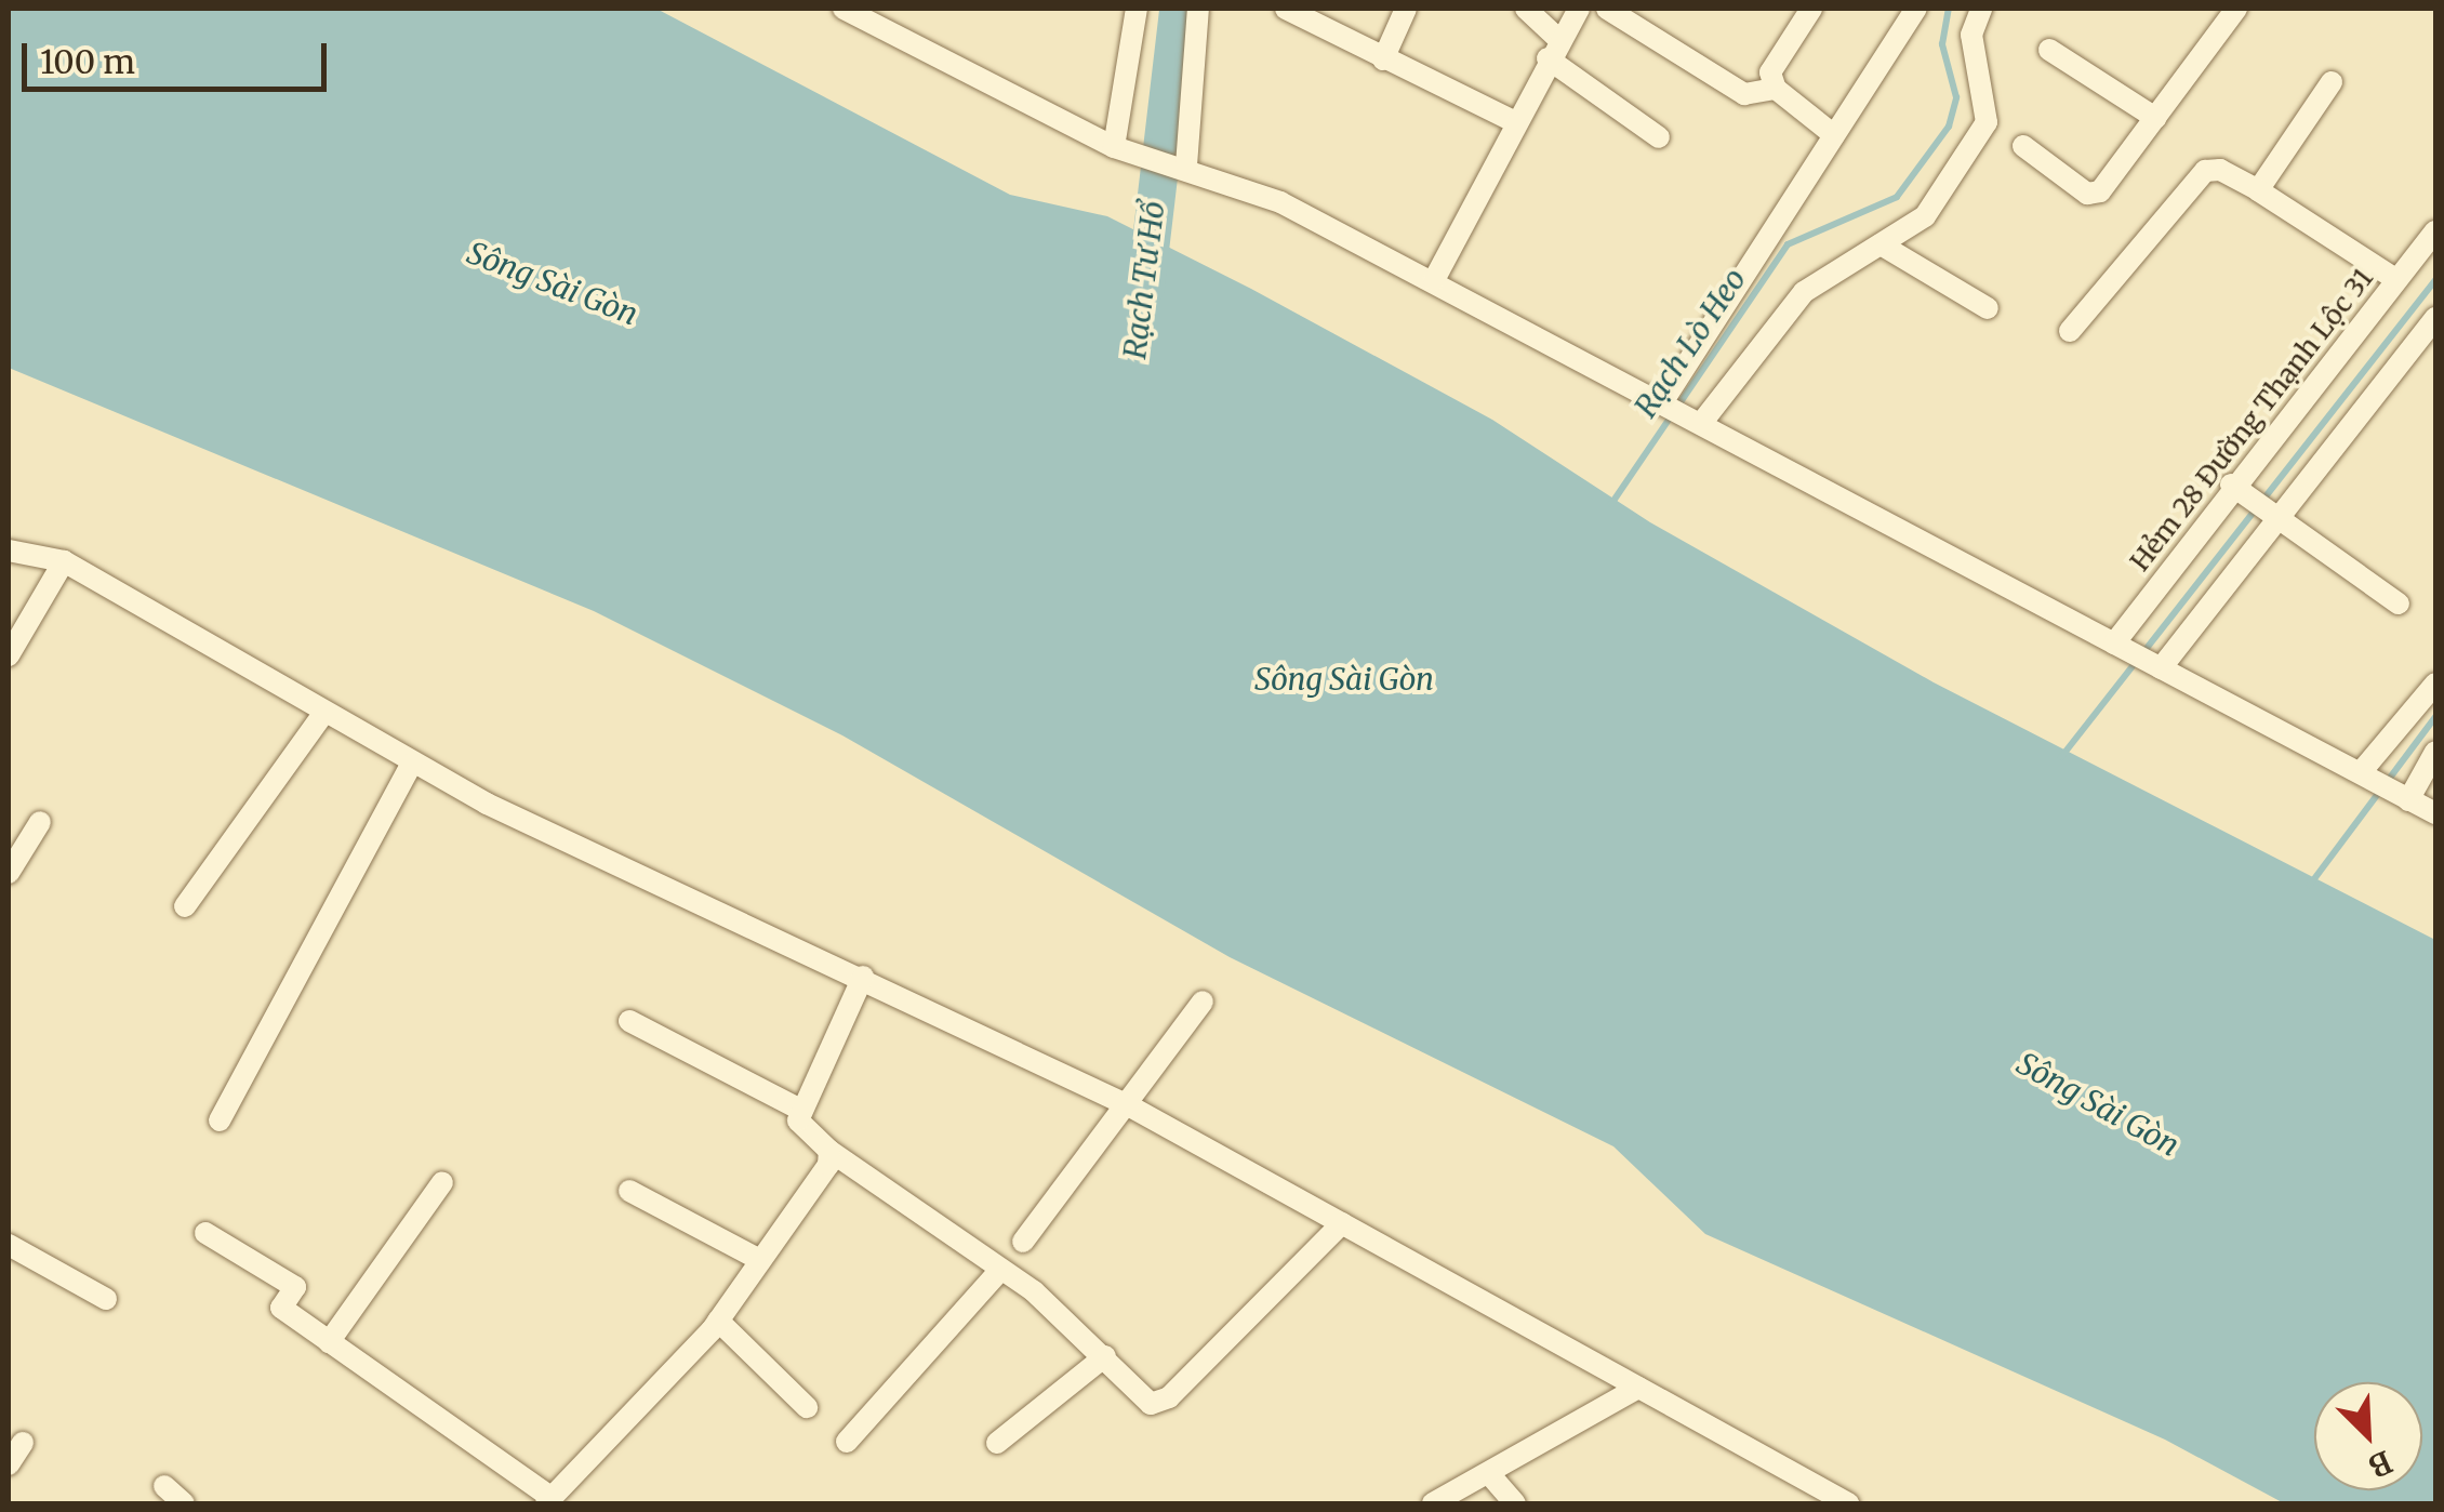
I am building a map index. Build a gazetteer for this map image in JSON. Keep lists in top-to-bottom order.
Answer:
{
  "streets": {
    "street": ["Hẻm 28 Đường Thạnh Lộc 31"]
  },
  "water": ["Rạch Tư Hổ", "Sông Sài Gòn", "Rạch Lò Heo"],
  "scale_bar": "100 m",
  "north": "bottom right"
}
